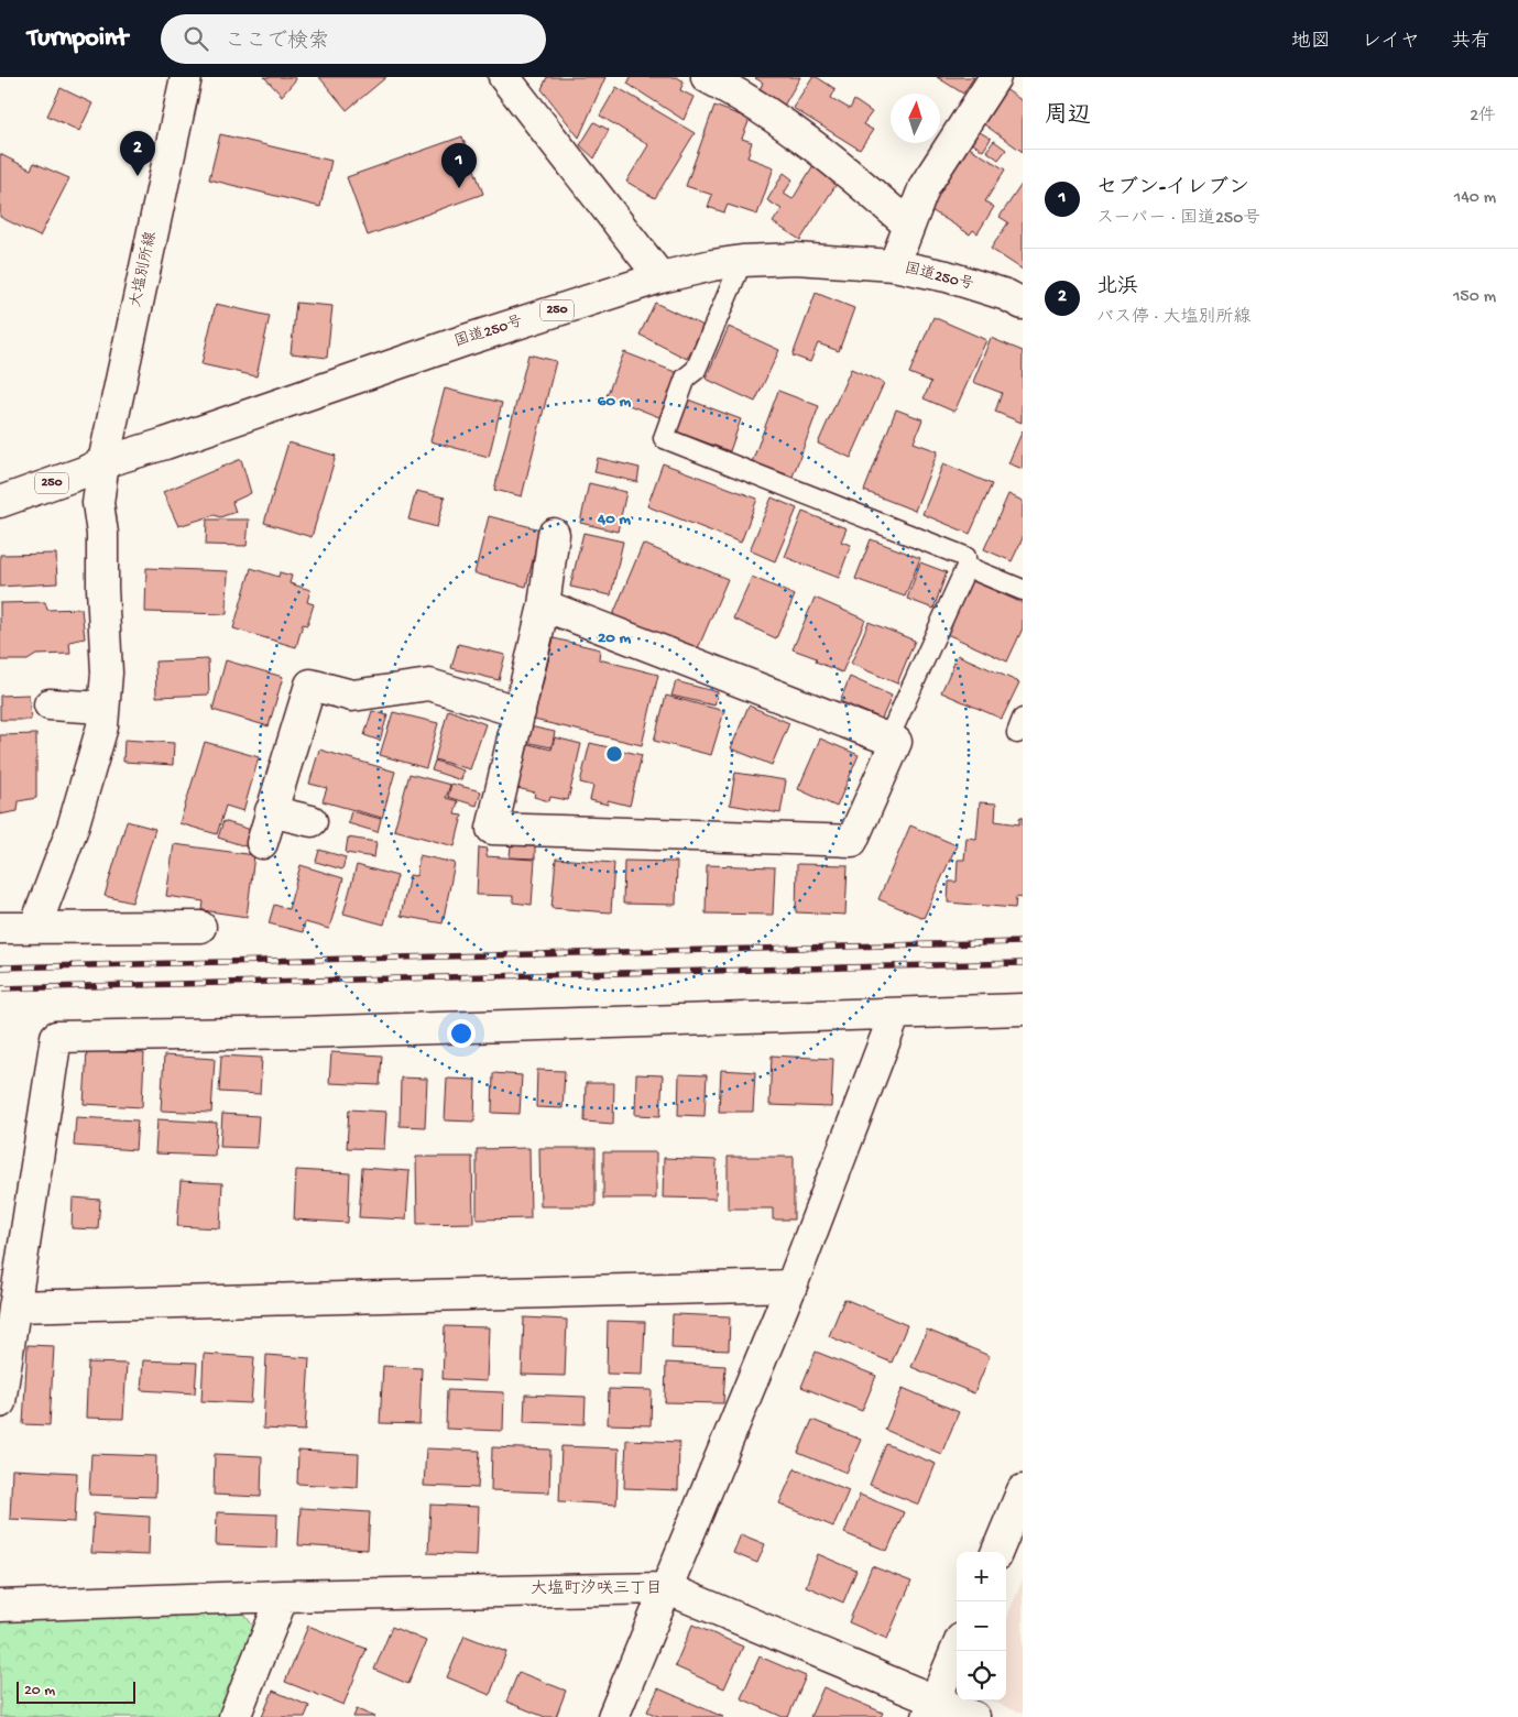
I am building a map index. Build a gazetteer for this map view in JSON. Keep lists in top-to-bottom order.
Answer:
{
  "streets": {
    "main road": ["大塩別所線", "国道250号", "250"]
  },
  "crossings": [
    ["大塩別所線", "国道250号"]
  ],
  "districts": ["大塩町汐咲三丁目"],
  "scale_bar": "20 m",
  "north": "top",
  "page": {
    "header": "Turnpoint",
    "search": "ここで検索",
    "nav": ["地図", "レイヤ", "共有"],
    "heading": ["周辺", "2件"],
    "pins": ["2", "1"],
    "list": [
      {
        "mark": "1",
        "name": "セブン-イレブン",
        "note": "スーパー · 国道250号",
        "value": "140 m"
      },
      {
        "mark": "2",
        "name": "北浜",
        "note": "バス停 · 大塩別所線",
        "value": "150 m"
      }
    ],
    "map_buttons": ["+", "−"],
    "scale": "20 m"
  },
  "rings": ["60 m", "40 m", "20 m"]
}
